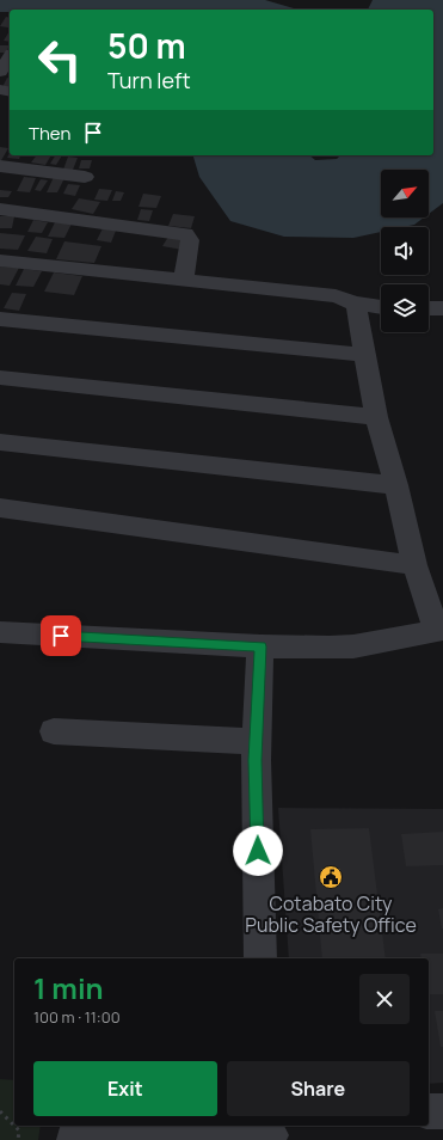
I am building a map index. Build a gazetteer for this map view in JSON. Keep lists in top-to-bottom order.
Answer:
{
  "places": {
    "public building": ["Cotabato City Public Safety Office"]
  },
  "north": "top right",
  "page": {
    "turn": ["50 m", "Turn left"],
    "then": "Then",
    "heading": ["1 min", "100 m · 11:00"],
    "buttons": ["Exit", "Share"]
  }
}
